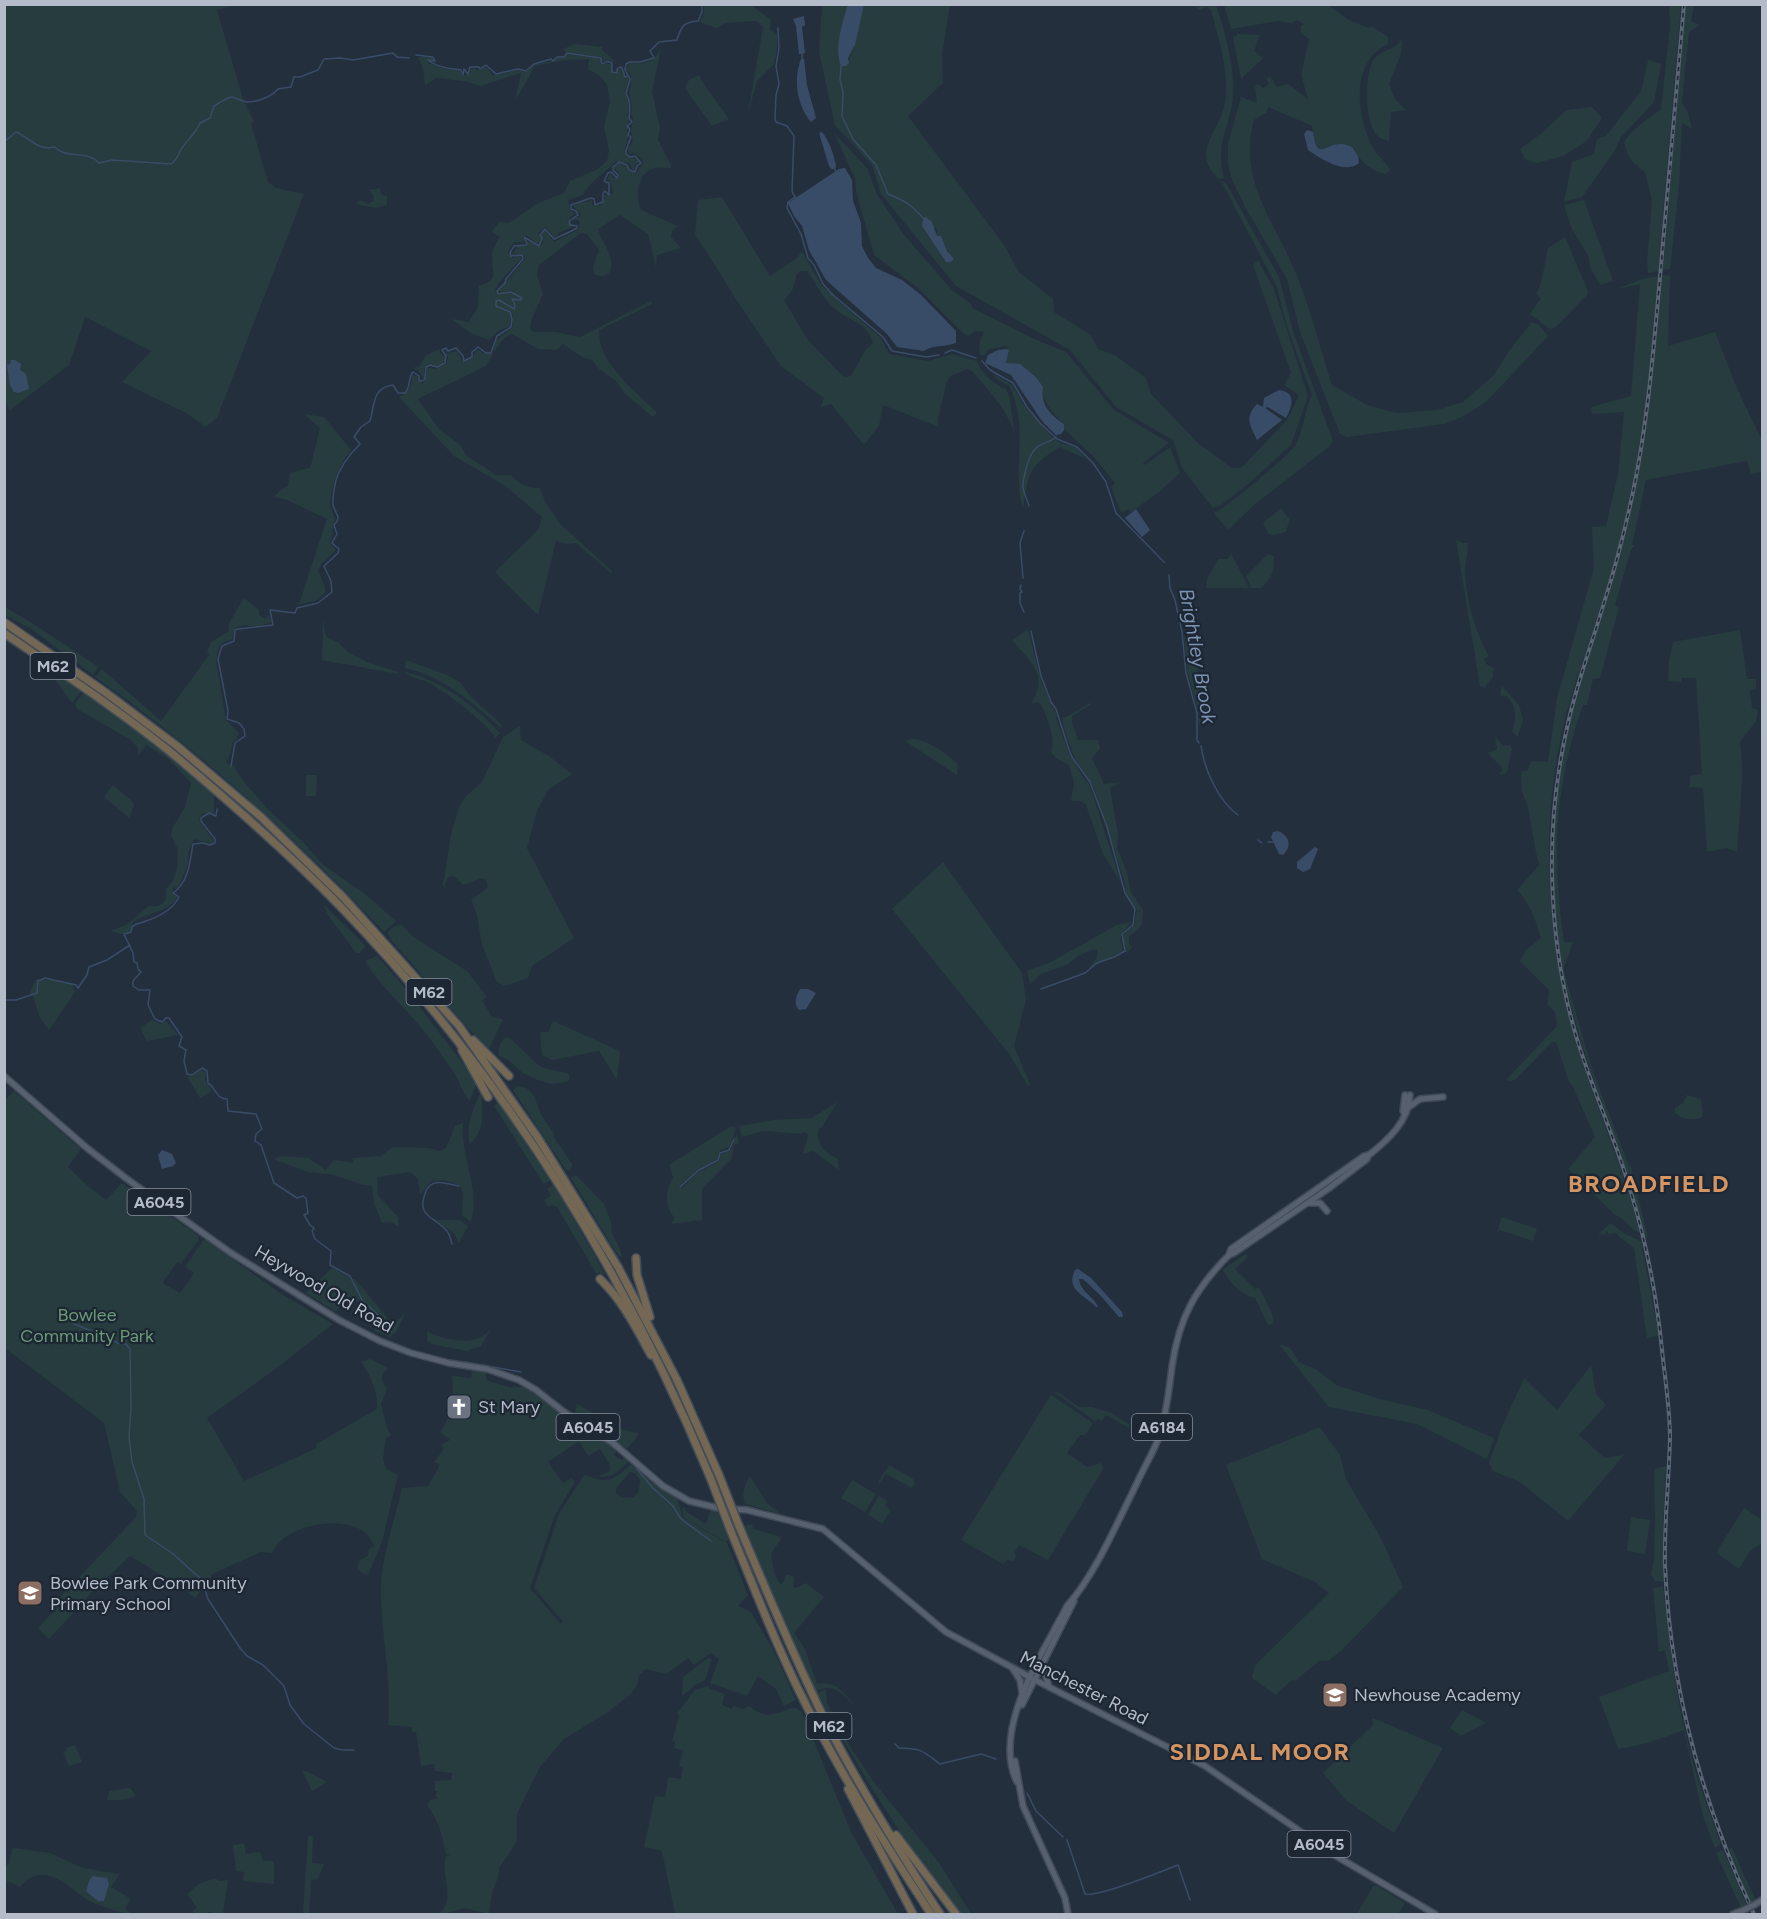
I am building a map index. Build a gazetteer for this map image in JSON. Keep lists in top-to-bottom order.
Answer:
{
  "streets": {
    "highway": ["M62"],
    "main road": [
      "A6045",
      "Heywood Old Road",
      "A6184",
      "Manchester Road"
    ]
  },
  "crossings": [
    ["Heywood Old Road", "Manchester Road"],
    ["A6184", "Manchester Road"]
  ],
  "districts": ["BROADFIELD", "SIDDAL MOOR"],
  "water": ["Brightley Brook"],
  "parks": ["Bowlee Community Park"],
  "places": {
    "church": ["St Mary"],
    "school or university": ["Bowlee Park Community Primary School", "Newhouse Academy"]
  }
}
